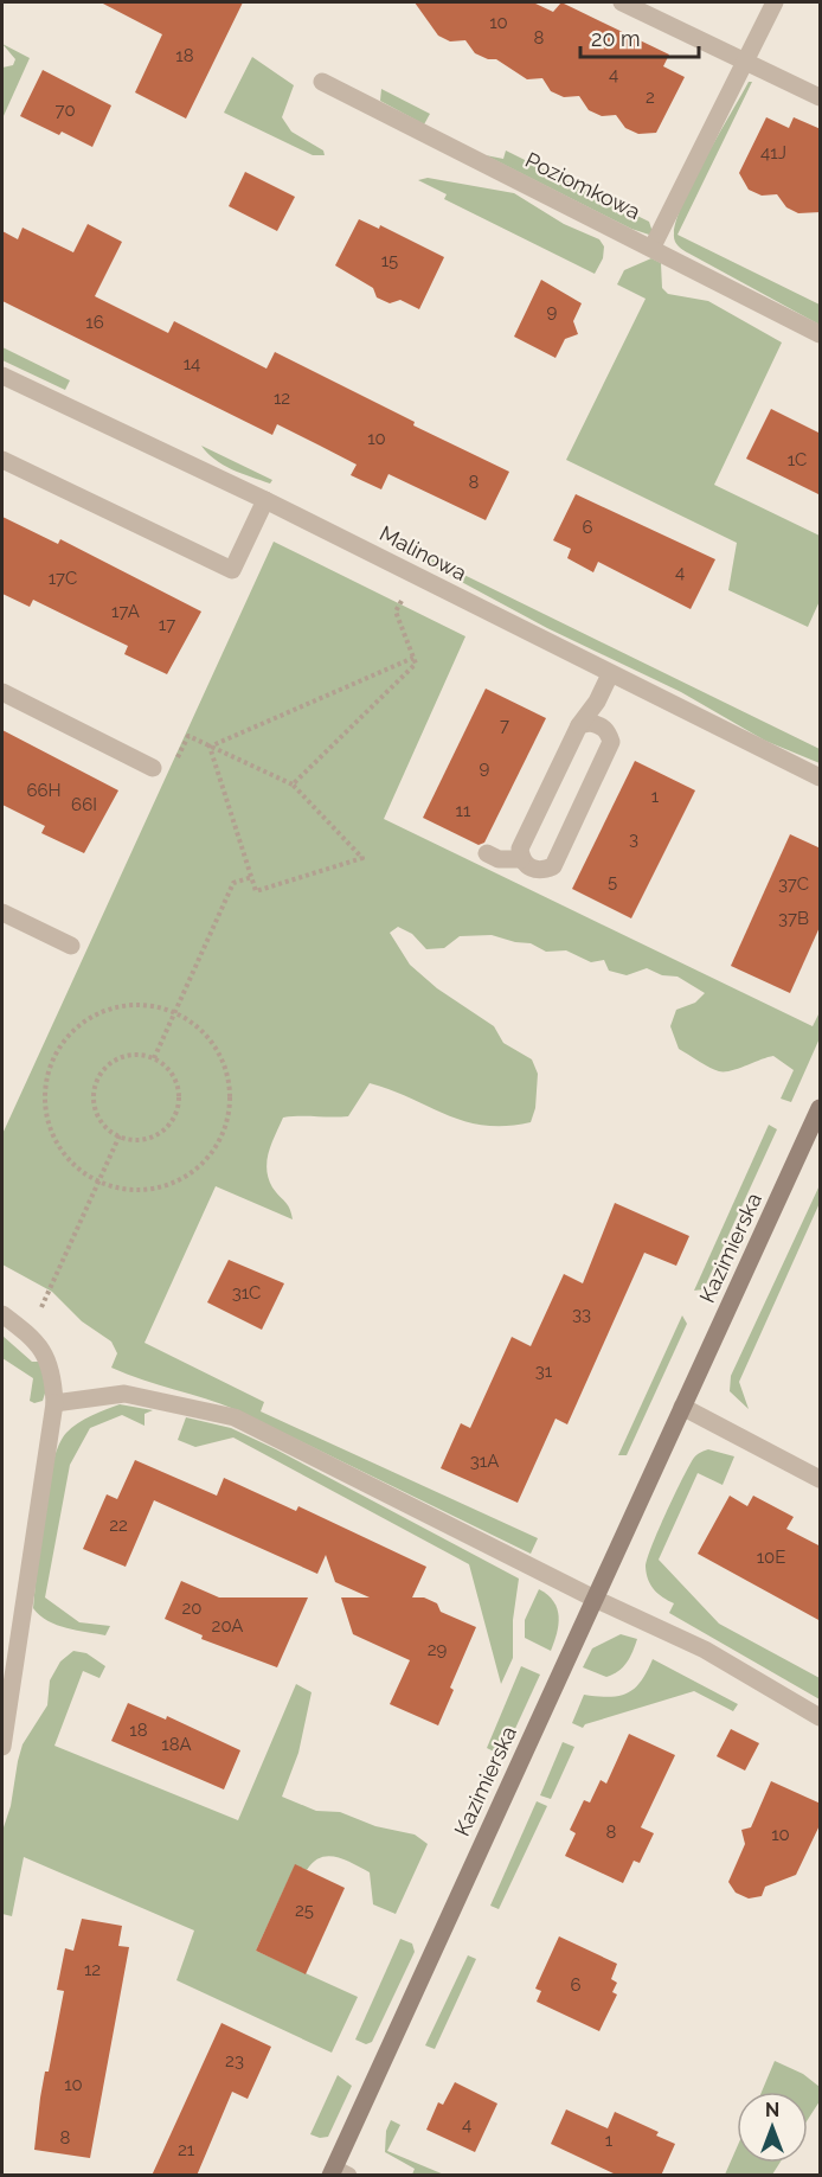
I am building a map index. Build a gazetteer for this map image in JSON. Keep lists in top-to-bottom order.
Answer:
{
  "streets": {
    "street": ["Poziomkowa", "Malinowa", "Kazimierska"]
  },
  "house_numbers": [
    "10",
    "8",
    "18",
    "4",
    "2",
    "70",
    "41J",
    "15",
    "9",
    "16",
    "14",
    "12",
    "10",
    "1C",
    "8",
    "6",
    "4",
    "17C",
    "17A",
    "17",
    "7",
    "9",
    "66H",
    "1",
    "66I",
    "11",
    "3",
    "5",
    "37C",
    "37B",
    "31C",
    "33",
    "31",
    "31A",
    "22",
    "10E",
    "20",
    "20A",
    "29",
    "18",
    "18A",
    "8",
    "10",
    "25",
    "12",
    "6",
    "23",
    "10",
    "4",
    "8",
    "1",
    "21"
  ],
  "scale_bar": "20 m",
  "north": "top"
}
